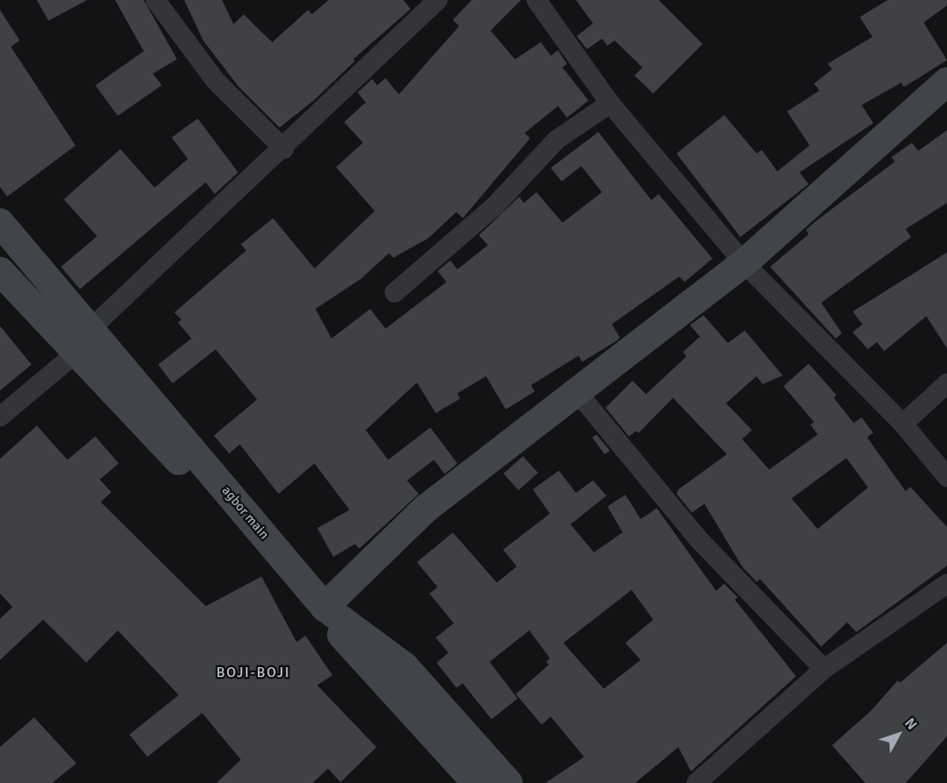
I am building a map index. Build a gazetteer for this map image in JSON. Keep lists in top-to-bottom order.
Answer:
{
  "streets": {
    "main road": ["agbor main"]
  },
  "districts": ["BOJI-BOJI"],
  "north": "top right"
}
